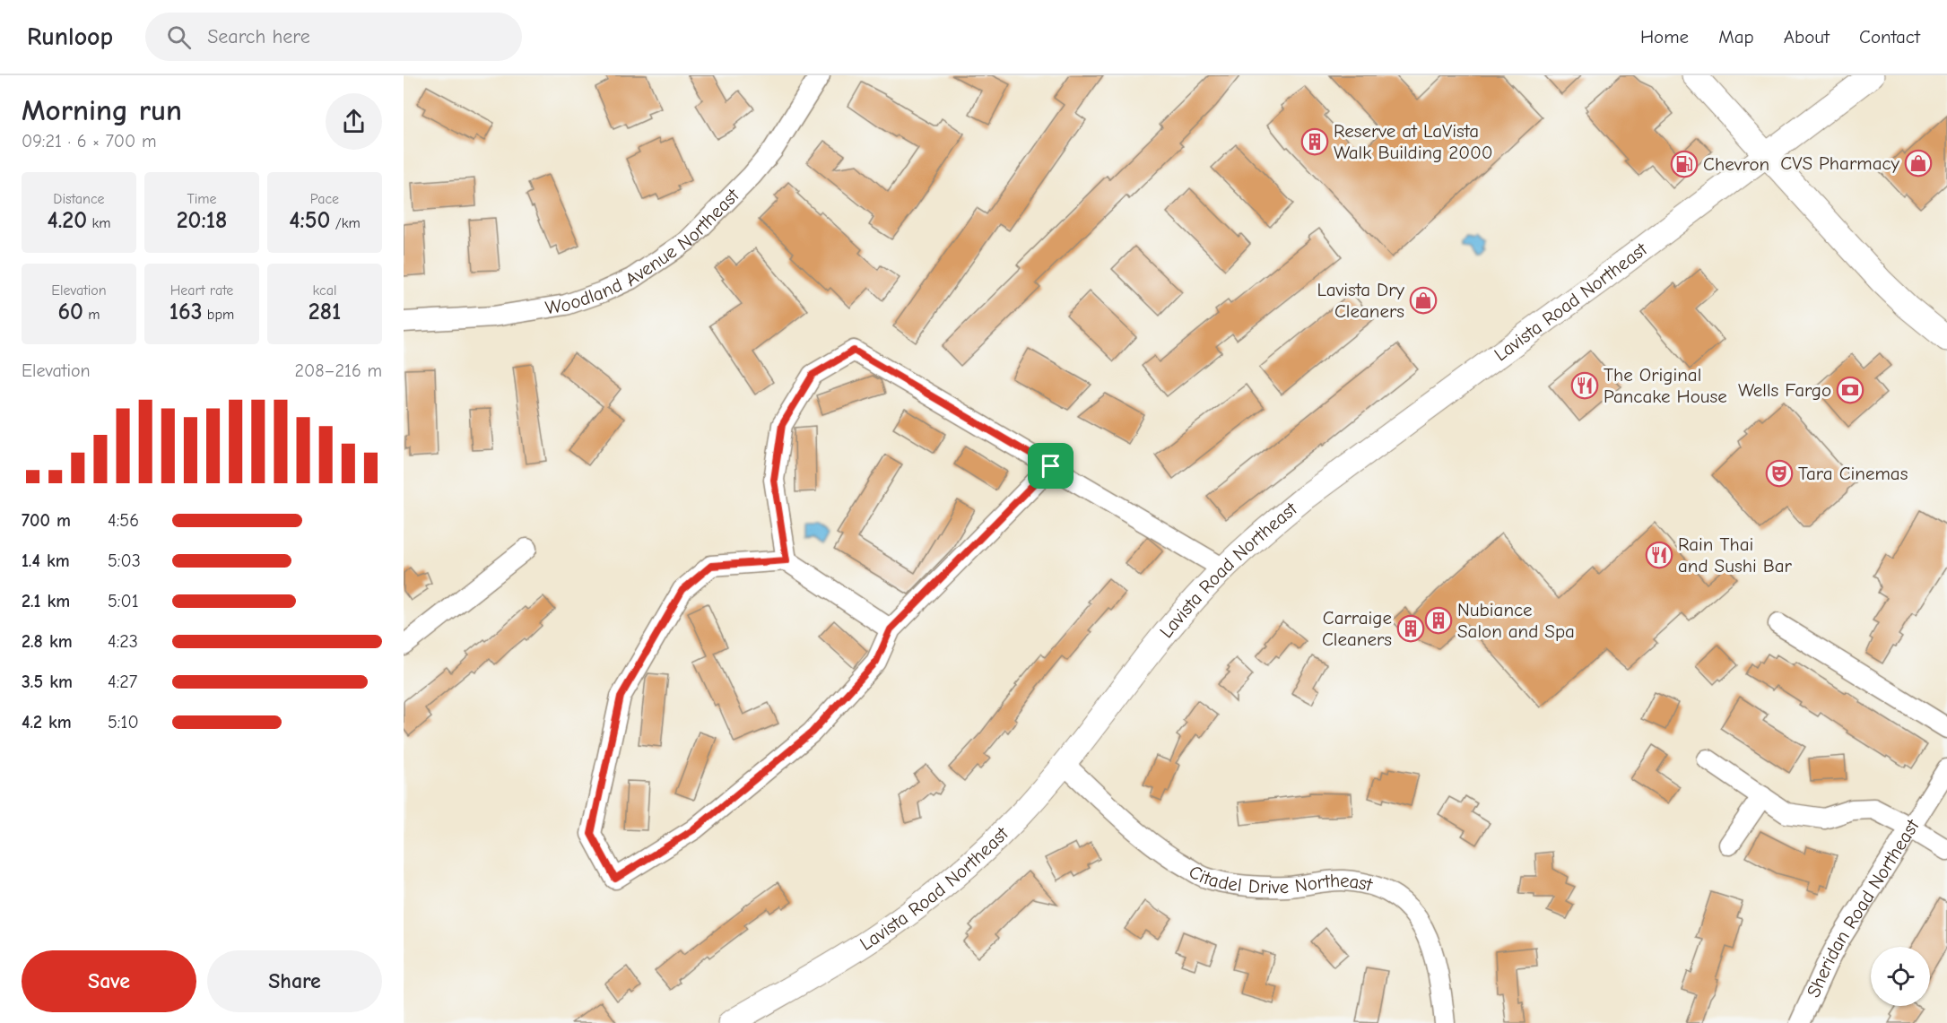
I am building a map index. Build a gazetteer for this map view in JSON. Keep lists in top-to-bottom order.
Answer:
{
  "streets": {
    "main road": ["Lavista Road Northeast"],
    "street": ["Woodland Avenue Northeast", "Citadel Drive Northeast", "Sheridan Road Northeast"]
  },
  "crossings": [
    ["Lavista Road Northeast", "Citadel Drive Northeast"]
  ],
  "places": {
    "building": ["Reserve at LaVista Walk Building 2000", "Nubiance Salon and Spa", "Carraige Cleaners"],
    "shop": ["CVS Pharmacy", "Lavista Dry Cleaners"],
    "fuel station": ["Chevron"],
    "restaurant": ["The Original Pancake House", "Rain Thai and Sushi Bar"],
    "bank": ["Wells Fargo"],
    "theatre": ["Tara Cinemas"]
  },
  "page": {
    "header": "Runloop",
    "search": "Search here",
    "nav": [
      "Home",
      "Map",
      "About",
      "Contact"
    ],
    "heading": ["Morning run", "09:21 · 6 × 700 m"],
    "stats": [
      ["Distance", "4.20 km"],
      ["Time", "20:18"],
      ["Pace", "4:50 /km"],
      ["Elevation", "60 m"],
      ["Heart rate", "163 bpm"],
      ["kcal", "281"]
    ],
    "chart": ["Elevation", "208–216 m"],
    "list": [
      {
        "name": "700 m",
        "note": "4:56"
      },
      {
        "name": "1.4 km",
        "note": "5:03"
      },
      {
        "name": "2.1 km",
        "note": "5:01"
      },
      {
        "name": "2.8 km",
        "note": "4:23"
      },
      {
        "name": "3.5 km",
        "note": "4:27"
      },
      {
        "name": "4.2 km",
        "note": "5:10"
      }
    ],
    "buttons": ["Save", "Share"]
  }
}
